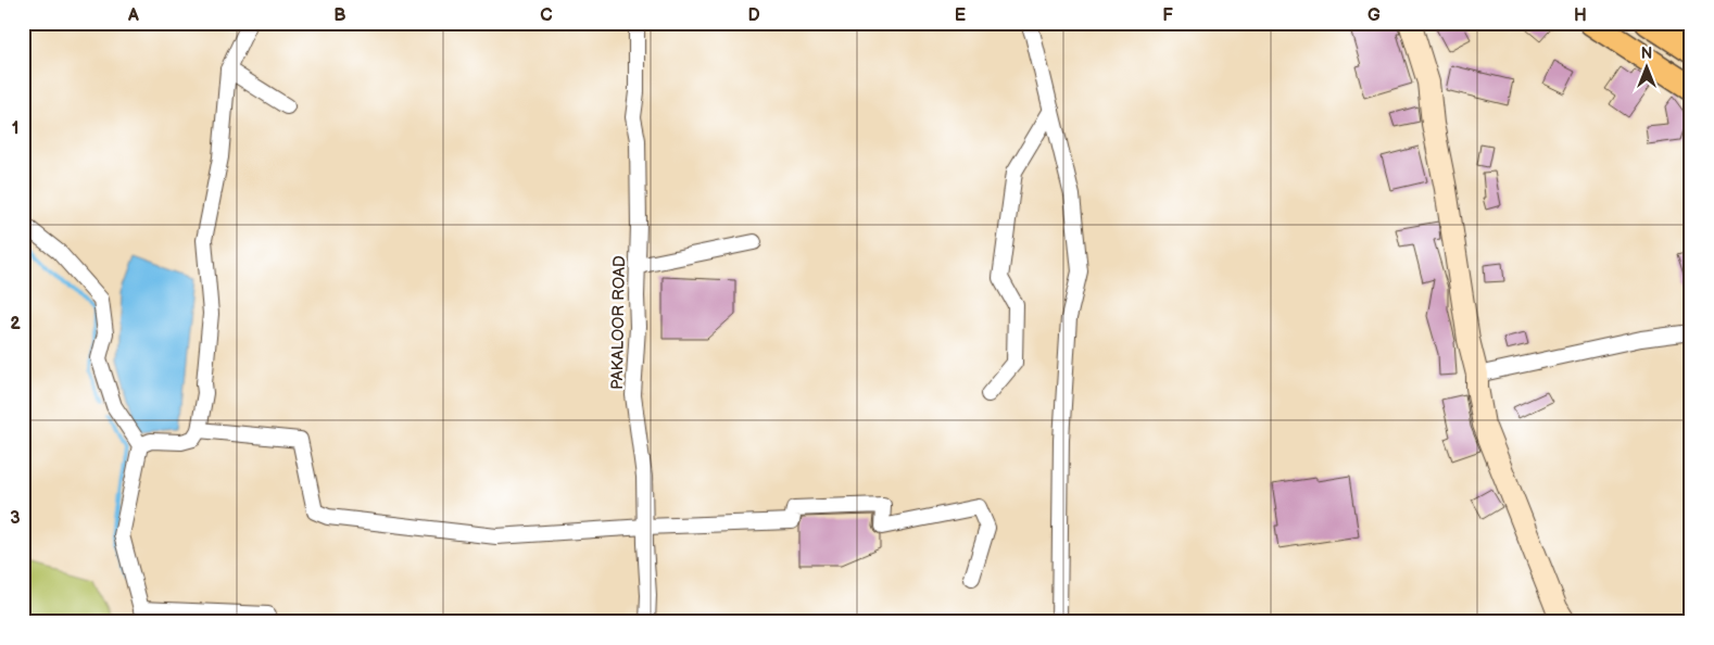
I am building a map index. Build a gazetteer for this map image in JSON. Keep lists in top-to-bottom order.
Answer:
{
  "streets": {
    "street": ["PAKALOOR ROAD"]
  },
  "north": "top",
  "grid": {
    "columns": [
      "A",
      "B",
      "C",
      "D",
      "E",
      "F",
      "G",
      "H"
    ],
    "rows": ["1", "2", "3"]
  }
}
